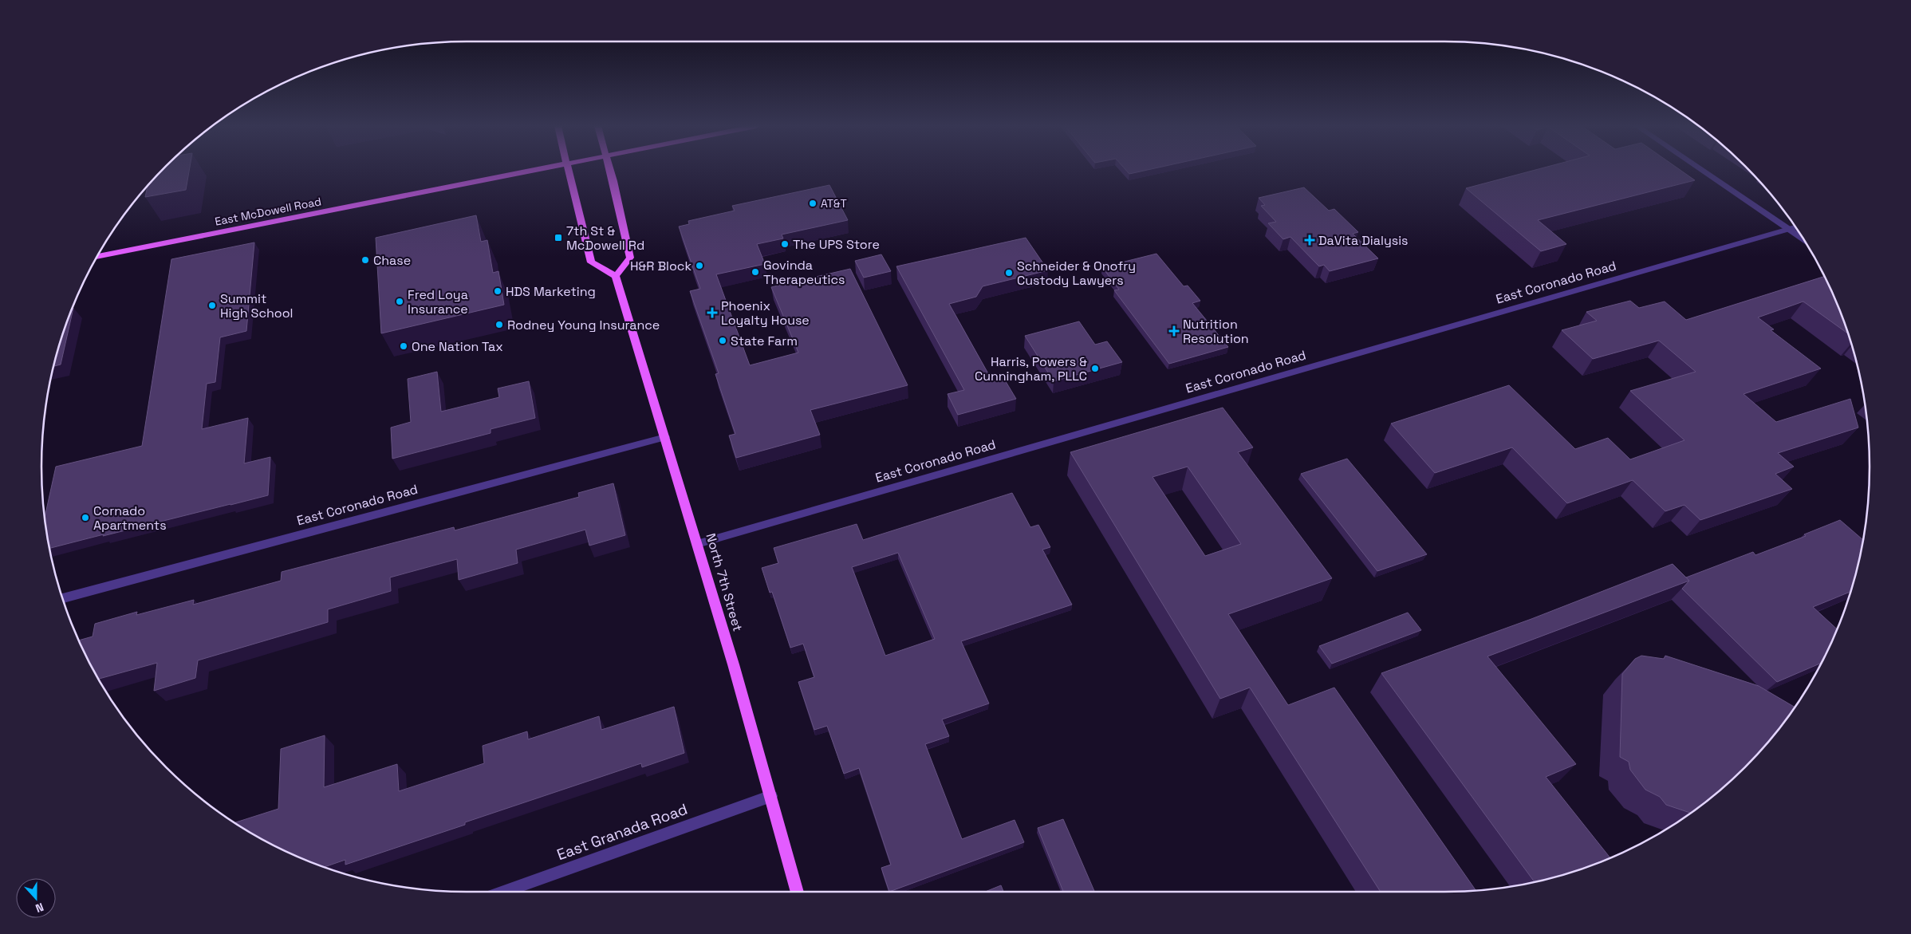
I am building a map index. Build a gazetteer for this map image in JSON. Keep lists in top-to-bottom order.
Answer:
{
  "streets": {
    "main road": ["East McDowell Road", "North 7th Street"],
    "street": ["East Coronado Road", "East Granada Road"]
  },
  "crossings": [
    ["East Coronado Road", "North 7th Street"],
    ["North 7th Street", "East Granada Road"]
  ],
  "places": {
    "other": [
      "AT&T",
      "The UPS Store",
      "Chase",
      "H&R Block",
      "Govinda Therapeutics",
      "Schneider & Onofry Custody Lawyers",
      "HDS Marketing",
      "Fred Loya Insurance",
      "Summit High School",
      "Rodney Young Insurance",
      "State Farm",
      "One Nation Tax",
      "Harris, Powers & Cunningham, PLLC",
      "Cornado Apartments"
    ],
    "transit": ["7th St & McDowell Rd"],
    "health": ["DaVita Dialysis", "Phoenix Loyalty House", "Nutrition Resolution"]
  },
  "north": "bottom"
}
